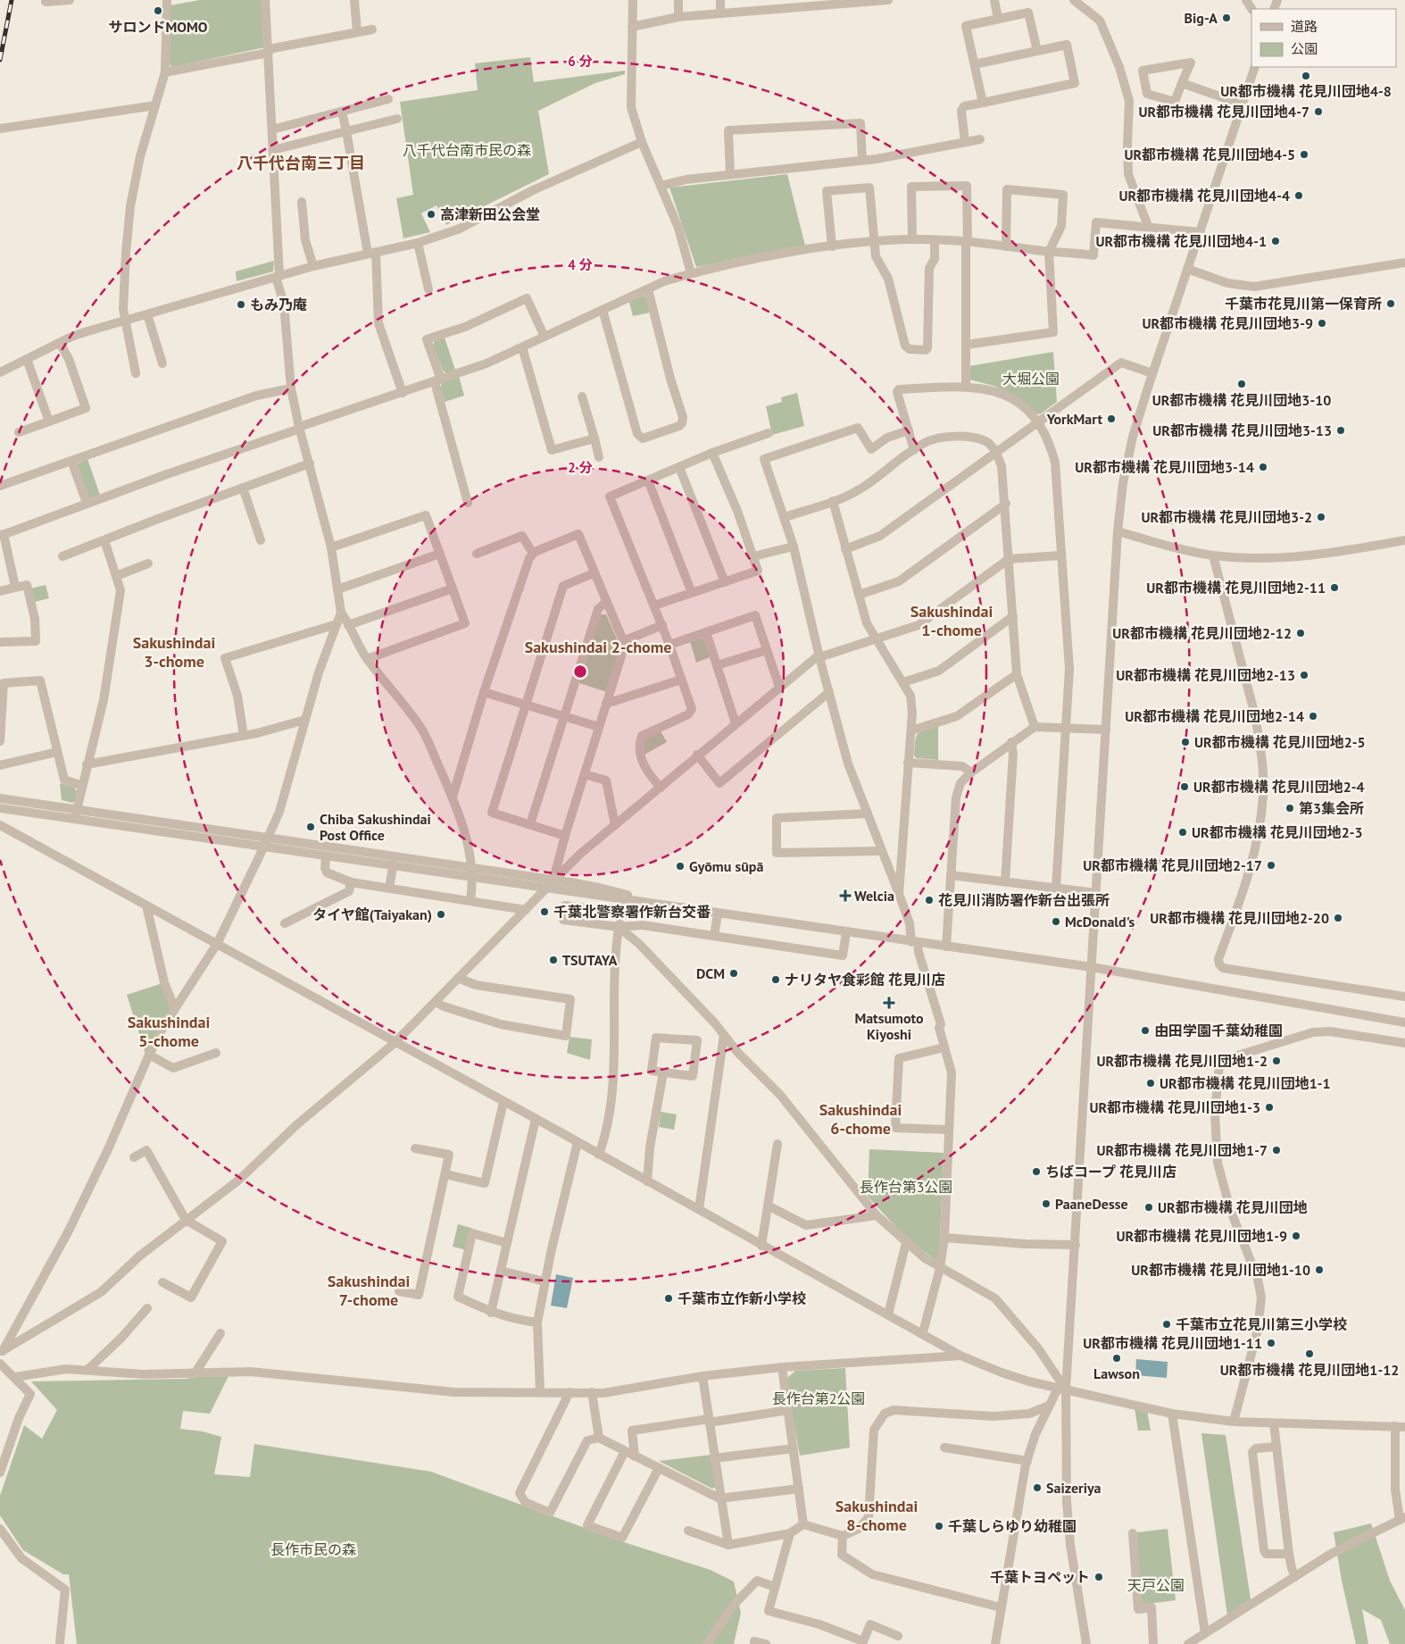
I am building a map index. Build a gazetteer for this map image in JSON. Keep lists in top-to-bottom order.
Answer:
{
  "districts": [
    "八千代台南三丁目",
    "Sakushindai 1-chome",
    "Sakushindai 3-chome",
    "Sakushindai 2-chome",
    "Sakushindai 5-chome",
    "Sakushindai 6-chome",
    "Sakushindai 7-chome",
    "Sakushindai 8-chome"
  ],
  "parks": [
    "八千代台南市民の森",
    "大堀公園",
    "長作台第3公園",
    "長作台第2公園",
    "長作市民の森",
    "天戸公園"
  ],
  "places": {
    "other": [
      "サロンドMOMO",
      "Big-A",
      "UR都市機構 花見川団地4-8",
      "UR都市機構 花見川団地4-7",
      "UR都市機構 花見川団地4-5",
      "UR都市機構 花見川団地4-4",
      "高津新田公会堂",
      "UR都市機構 花見川団地4-1",
      "千葉市花見川第一保育所",
      "もみ乃庵",
      "UR都市機構 花見川団地3-9",
      "UR都市機構 花見川団地3-10",
      "YorkMart",
      "UR都市機構 花見川団地3-13",
      "UR都市機構 花見川団地3-14",
      "UR都市機構 花見川団地3-2",
      "UR都市機構 花見川団地2-11",
      "UR都市機構 花見川団地2-12",
      "UR都市機構 花見川団地2-13",
      "UR都市機構 花見川団地2-14",
      "UR都市機構 花見川団地2-5",
      "UR都市機構 花見川団地2-4",
      "第3集会所",
      "Chiba Sakushindai Post Office",
      "UR都市機構 花見川団地2-3",
      "UR都市機構 花見川団地2-17",
      "Gyōmu sūpā",
      "花見川消防署作新台出張所",
      "千葉北警察署作新台交番",
      "タイヤ館(Taiyakan)",
      "UR都市機構 花見川団地2-20",
      "McDonald's",
      "TSUTAYA",
      "DCM",
      "ナリタヤ食彩館 花見川店",
      "由田学園千葉幼稚園",
      "UR都市機構 花見川団地1-2",
      "UR都市機構 花見川団地1-1",
      "UR都市機構 花見川団地1-3",
      "UR都市機構 花見川団地1-7",
      "ちばコープ 花見川店",
      "PaaneDesse",
      "UR都市機構 花見川団地",
      "UR都市機構 花見川団地1-9",
      "UR都市機構 花見川団地1-10",
      "千葉市立作新小学校",
      "千葉市立花見川第三小学校",
      "UR都市機構 花見川団地1-11",
      "UR都市機構 花見川団地1-12",
      "Lawson",
      "Saizeriya",
      "千葉しらゆり幼稚園",
      "千葉トヨペット"
    ],
    "health": ["Welcia", "Matsumoto Kiyoshi"]
  },
  "legend": ["道路", "公園"],
  "rings": ["6 分", "4 分", "2 分"]
}
